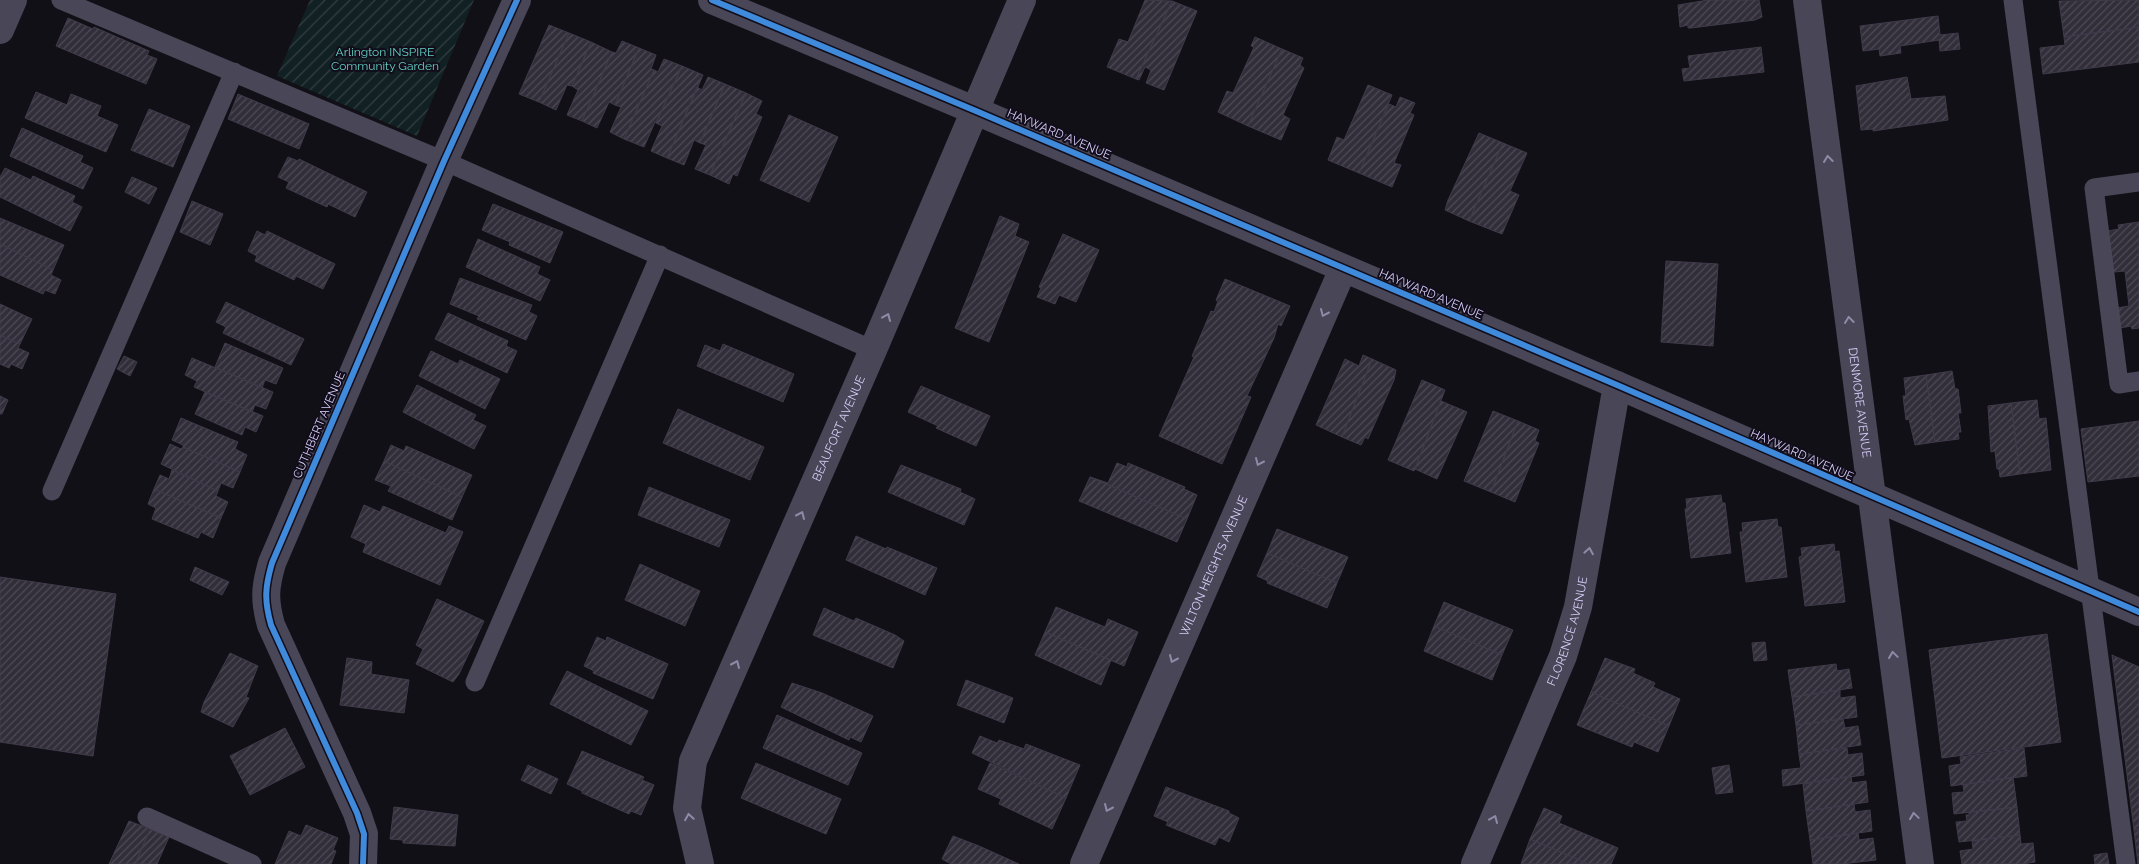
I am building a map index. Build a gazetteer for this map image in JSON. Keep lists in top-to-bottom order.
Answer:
{
  "streets": {
    "street": [
      "HAYWARD AVENUE",
      "DENMORE AVENUE",
      "CUTHBERT AVENUE",
      "BEAUFORT AVENUE",
      "WILTON HEIGHTS AVENUE",
      "FLORENCE AVENUE"
    ]
  },
  "crossings": [
    ["HAYWARD AVENUE", "DENMORE AVENUE"],
    ["HAYWARD AVENUE", "BEAUFORT AVENUE"],
    ["HAYWARD AVENUE", "WILTON HEIGHTS AVENUE"],
    ["HAYWARD AVENUE", "FLORENCE AVENUE"]
  ],
  "one_way": [
    "DENMORE AVENUE",
    "BEAUFORT AVENUE",
    "WILTON HEIGHTS AVENUE",
    "FLORENCE AVENUE"
  ],
  "parks": ["Arlington INSPIRE Community Garden"]
}
